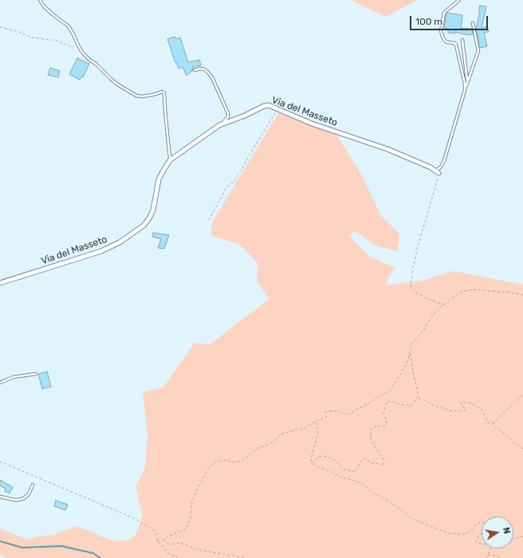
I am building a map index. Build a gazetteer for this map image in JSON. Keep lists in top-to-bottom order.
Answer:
{
  "streets": {
    "street": ["Via del Masseto"]
  },
  "scale_bar": "100 m",
  "north": "right"
}
